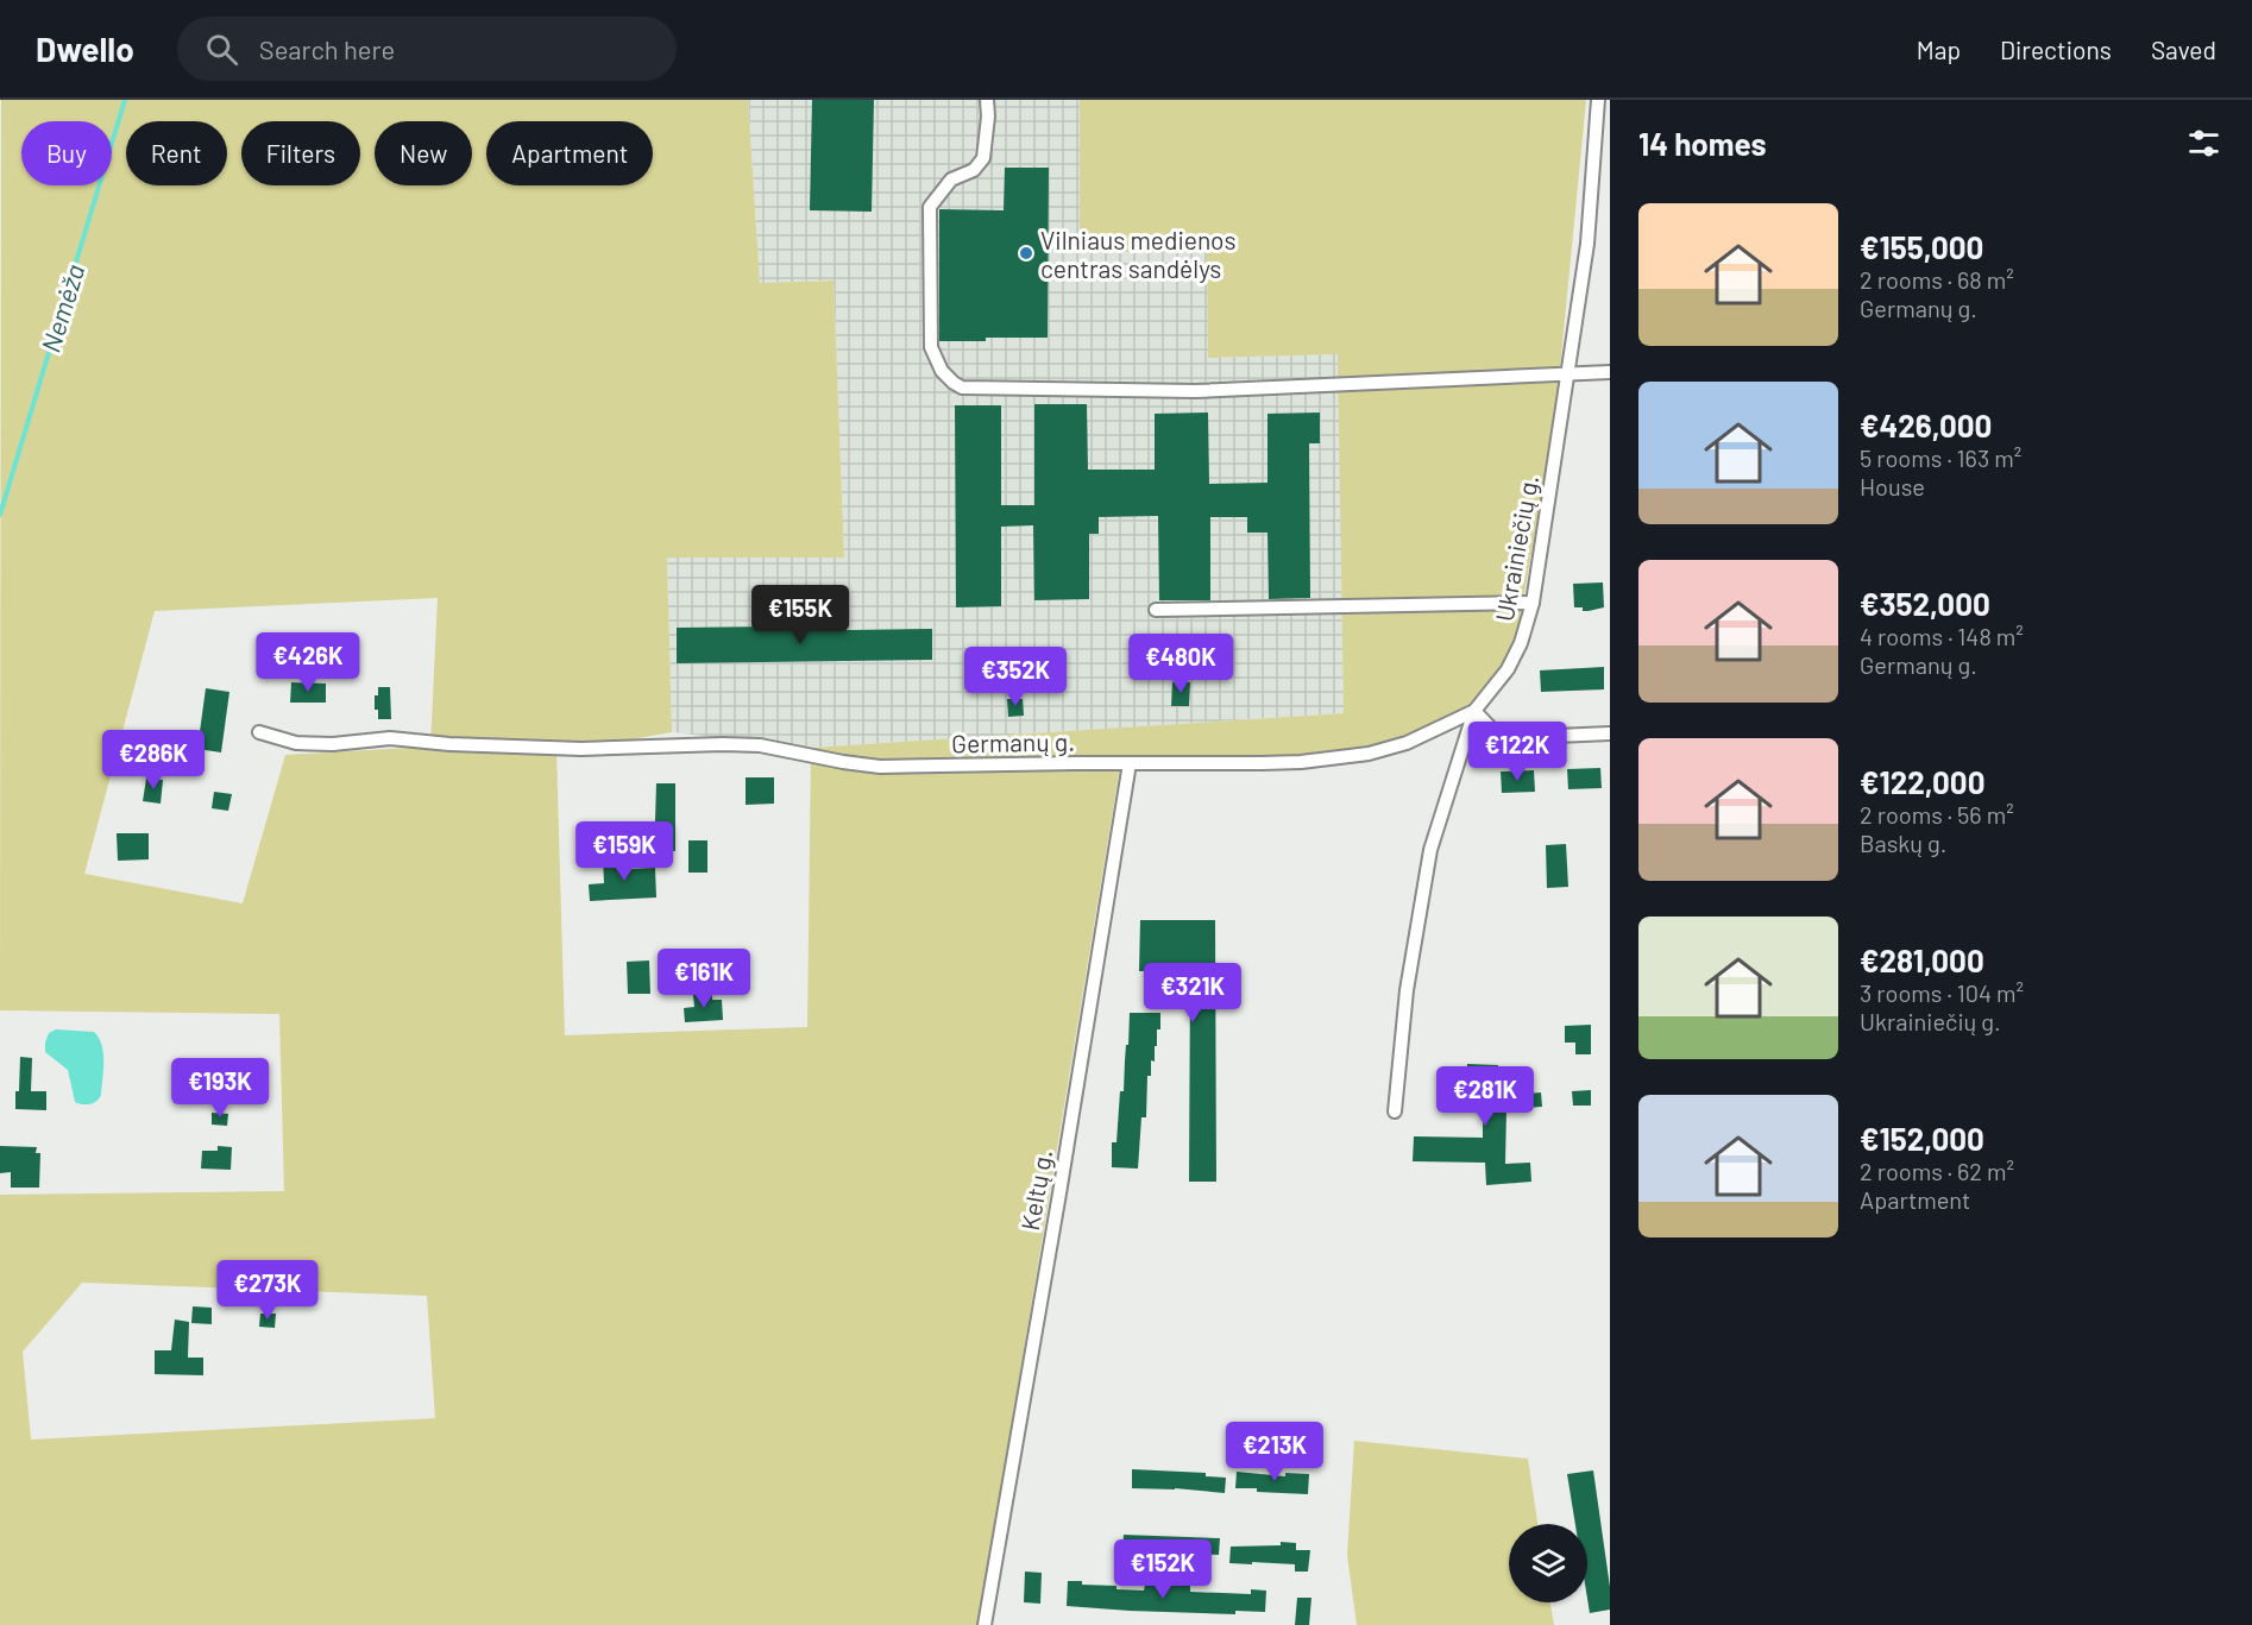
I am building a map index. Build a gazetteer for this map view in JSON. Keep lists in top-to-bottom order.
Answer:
{
  "streets": {
    "street": ["Ukrainiečių g.", "Germanų g.", "Keltų g."]
  },
  "crossings": [
    ["Ukrainiečių g.", "Germanų g."],
    ["Germanų g.", "Keltų g."]
  ],
  "water": ["Nemėža"],
  "places": ["Vilniaus medienos centras sandėlys"],
  "page": {
    "header": "Dwello",
    "search": "Search here",
    "nav": ["Map", "Directions", "Saved"],
    "heading": "14 homes",
    "chip": [
      "Buy",
      "Rent",
      "Filters",
      "New",
      "Apartment"
    ],
    "list": [
      {
        "name": "€155,000",
        "note": "2 rooms · 68 m² · Germanų g."
      },
      {
        "name": "€426,000",
        "note": "5 rooms · 163 m² · House"
      },
      {
        "name": "€352,000",
        "note": "4 rooms · 148 m² · Germanų g."
      },
      {
        "name": "€122,000",
        "note": "2 rooms · 56 m² · Baskų g."
      },
      {
        "name": "€281,000",
        "note": "3 rooms · 104 m² · Ukrainiečių g."
      },
      {
        "name": "€152,000",
        "note": "2 rooms · 62 m² · Apartment"
      }
    ],
    "price": [
      "€155K",
      "€426K",
      "€480K",
      "€352K",
      "€122K",
      "€286K",
      "€159K",
      "€161K",
      "€321K",
      "€193K",
      "€281K",
      "€273K",
      "€213K",
      "€152K"
    ]
  }
}
